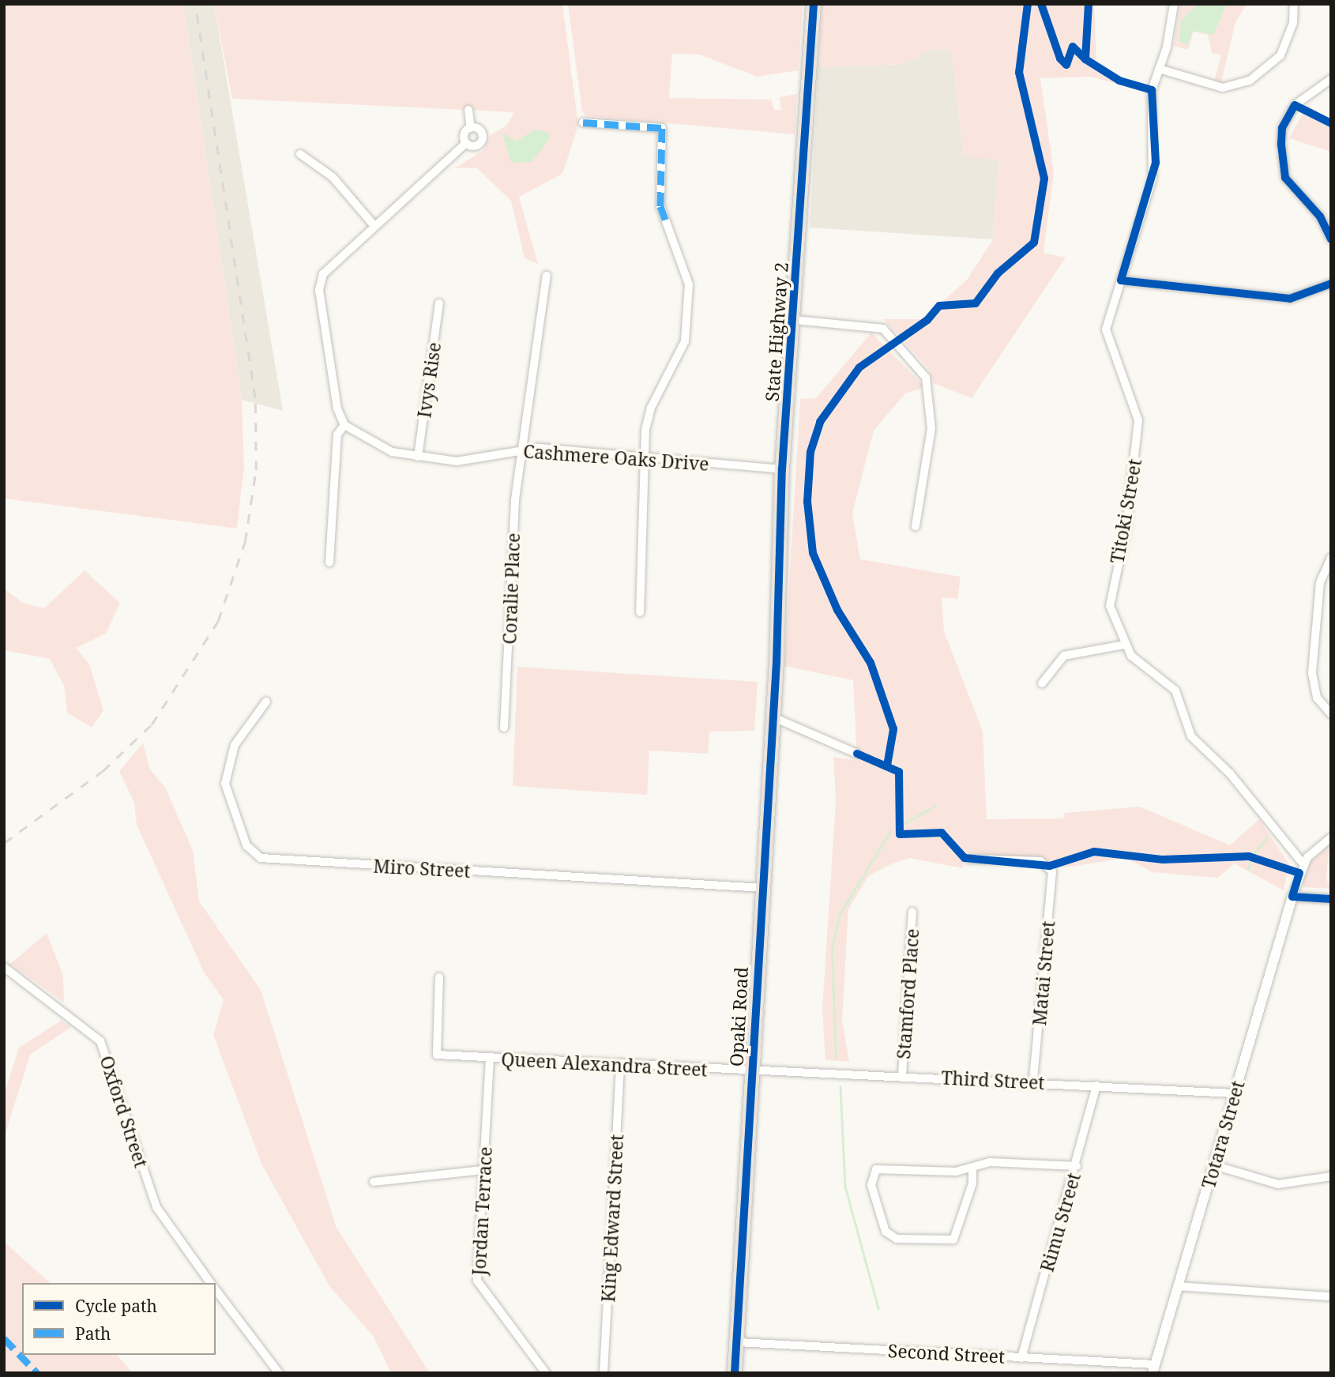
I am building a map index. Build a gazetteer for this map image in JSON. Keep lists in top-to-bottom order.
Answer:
{
  "streets": {
    "highway": ["State Highway 2", "Opaki Road"],
    "street": [
      "Ivys Rise",
      "Cashmere Oaks Drive",
      "Titoki Street",
      "Coralie Place",
      "Miro Street",
      "Matai Street",
      "Stamford Place",
      "Queen Alexandra Street",
      "Third Street",
      "Oxford Street",
      "Totara Street",
      "Jordan Terrace",
      "King Edward Street",
      "Rimu Street",
      "Second Street"
    ]
  },
  "crossings": [
    ["State Highway 2", "Cashmere Oaks Drive"],
    ["State Highway 2", "Opaki Road"],
    ["Ivys Rise", "Cashmere Oaks Drive"],
    ["Cashmere Oaks Drive", "Coralie Place"],
    ["Miro Street", "Opaki Road"],
    ["Matai Street", "Third Street"],
    ["Stamford Place", "Third Street"],
    ["Opaki Road", "Queen Alexandra Street"],
    ["Opaki Road", "Third Street"],
    ["Opaki Road", "Second Street"],
    ["Queen Alexandra Street", "Third Street"],
    ["Queen Alexandra Street", "Jordan Terrace"],
    ["Queen Alexandra Street", "King Edward Street"],
    ["Third Street", "Totara Street"],
    ["Third Street", "Rimu Street"],
    ["Totara Street", "Second Street"],
    ["Rimu Street", "Second Street"]
  ],
  "legend": ["Cycle path", "Path"]
}
